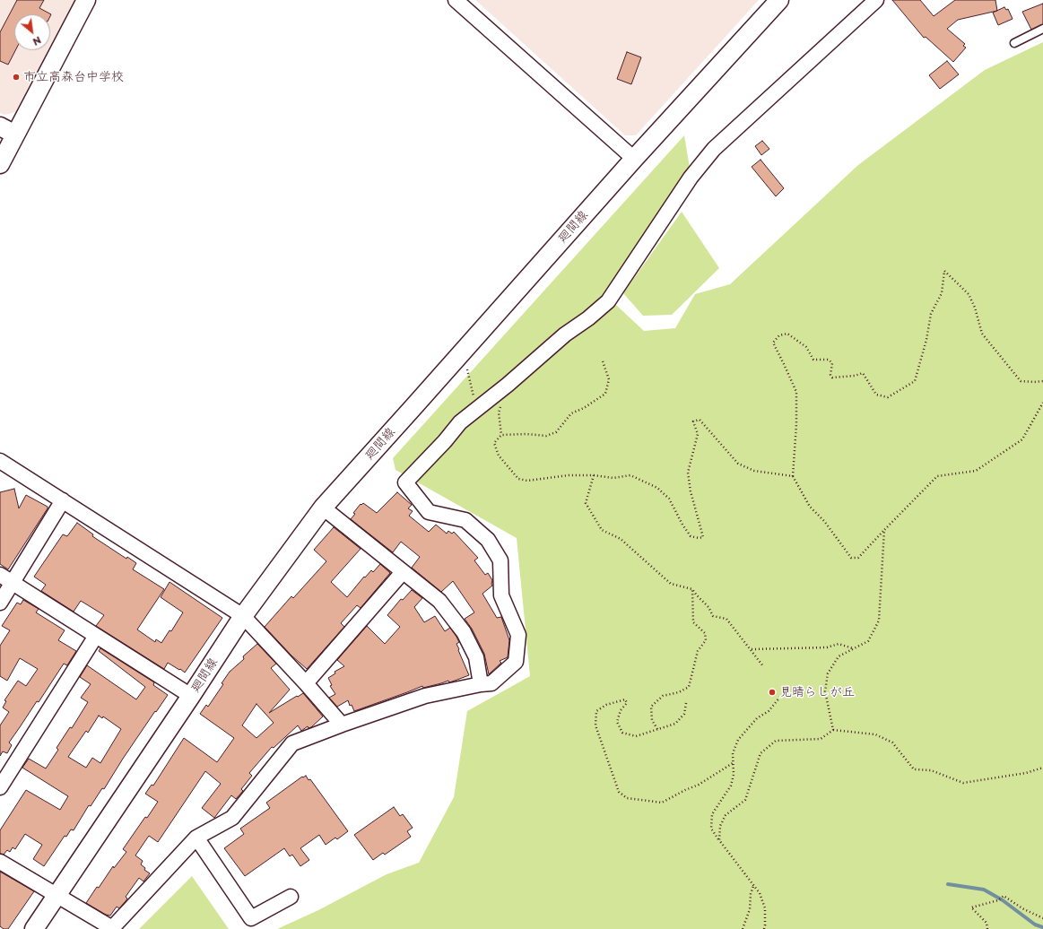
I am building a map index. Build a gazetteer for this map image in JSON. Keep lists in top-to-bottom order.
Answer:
{
  "streets": {
    "street": ["廻間線"]
  },
  "places": ["市立高森台中学校", "見晴らしが丘"],
  "north": "bottom right"
}
